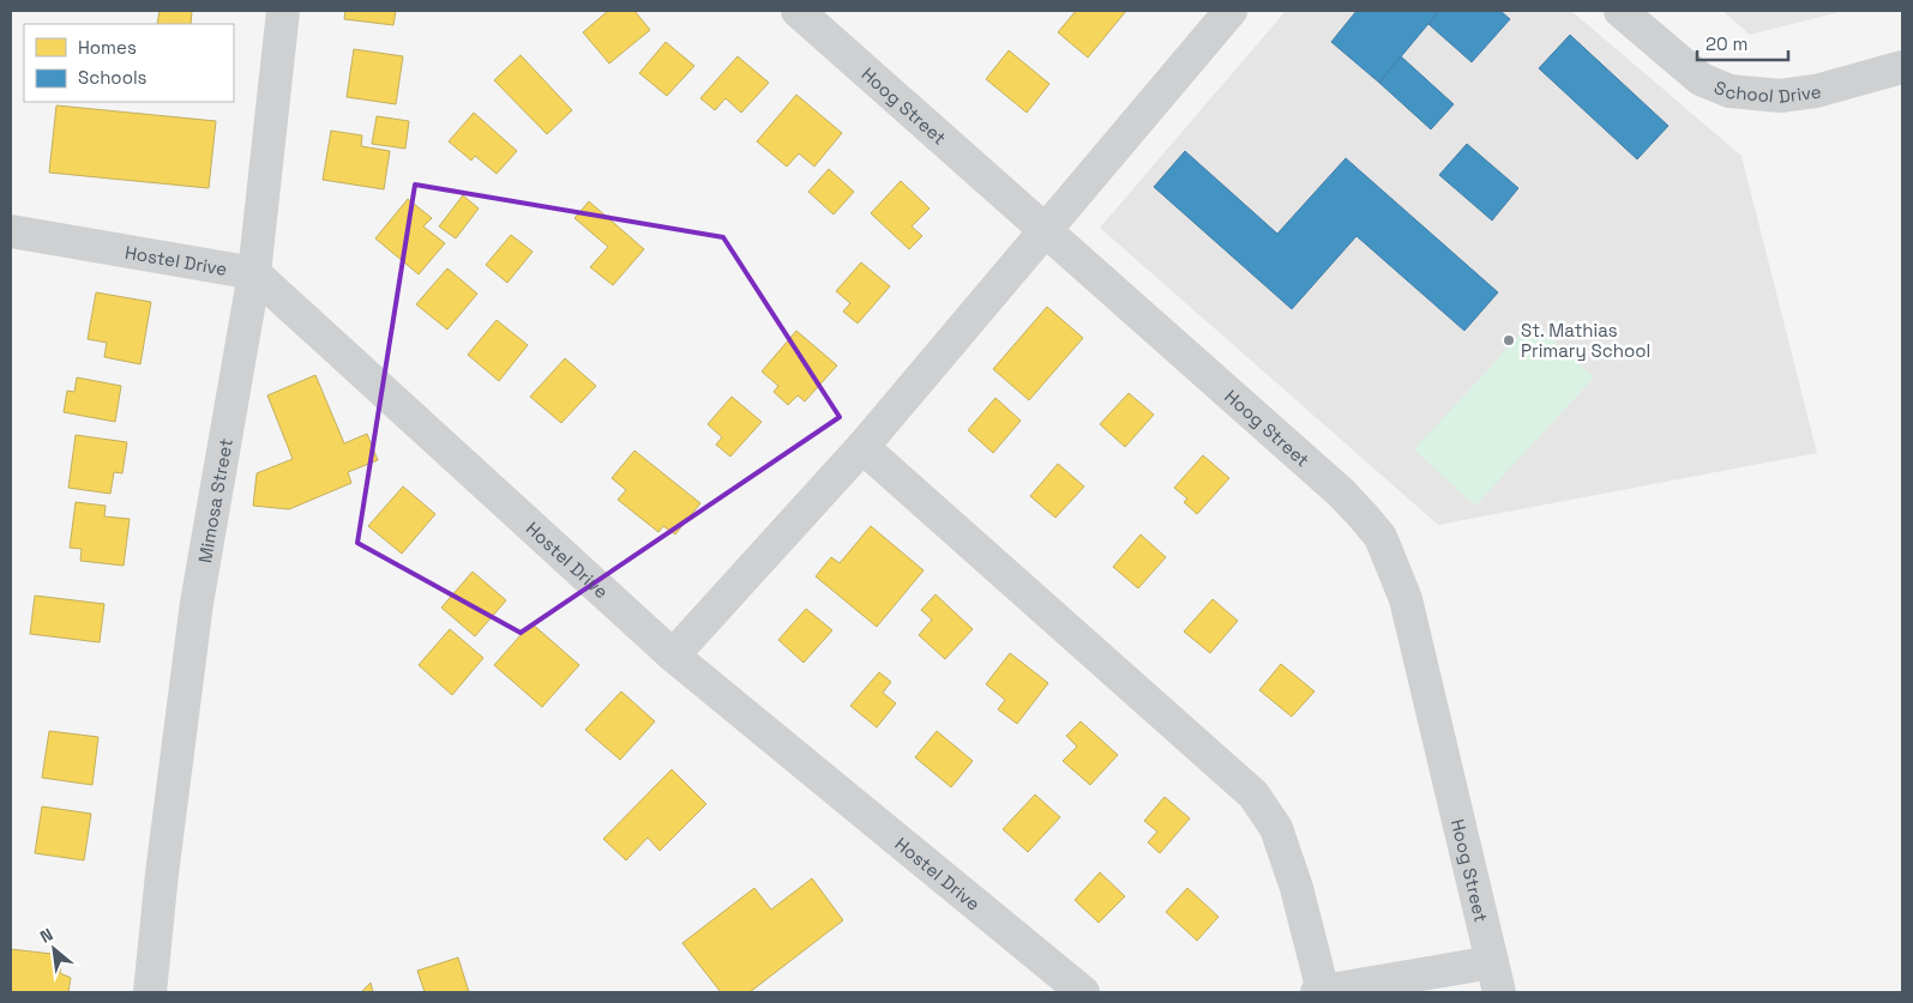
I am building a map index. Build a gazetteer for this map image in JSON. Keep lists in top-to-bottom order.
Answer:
{
  "streets": {
    "street": [
      "School Drive",
      "Hoog Street",
      "Hostel Drive",
      "Mimosa Street"
    ]
  },
  "crossings": [
    ["Hostel Drive", "Mimosa Street"]
  ],
  "places": ["St. Mathias Primary School"],
  "legend": ["Homes", "Schools"],
  "scale_bar": "20 m",
  "north": "top left"
}
